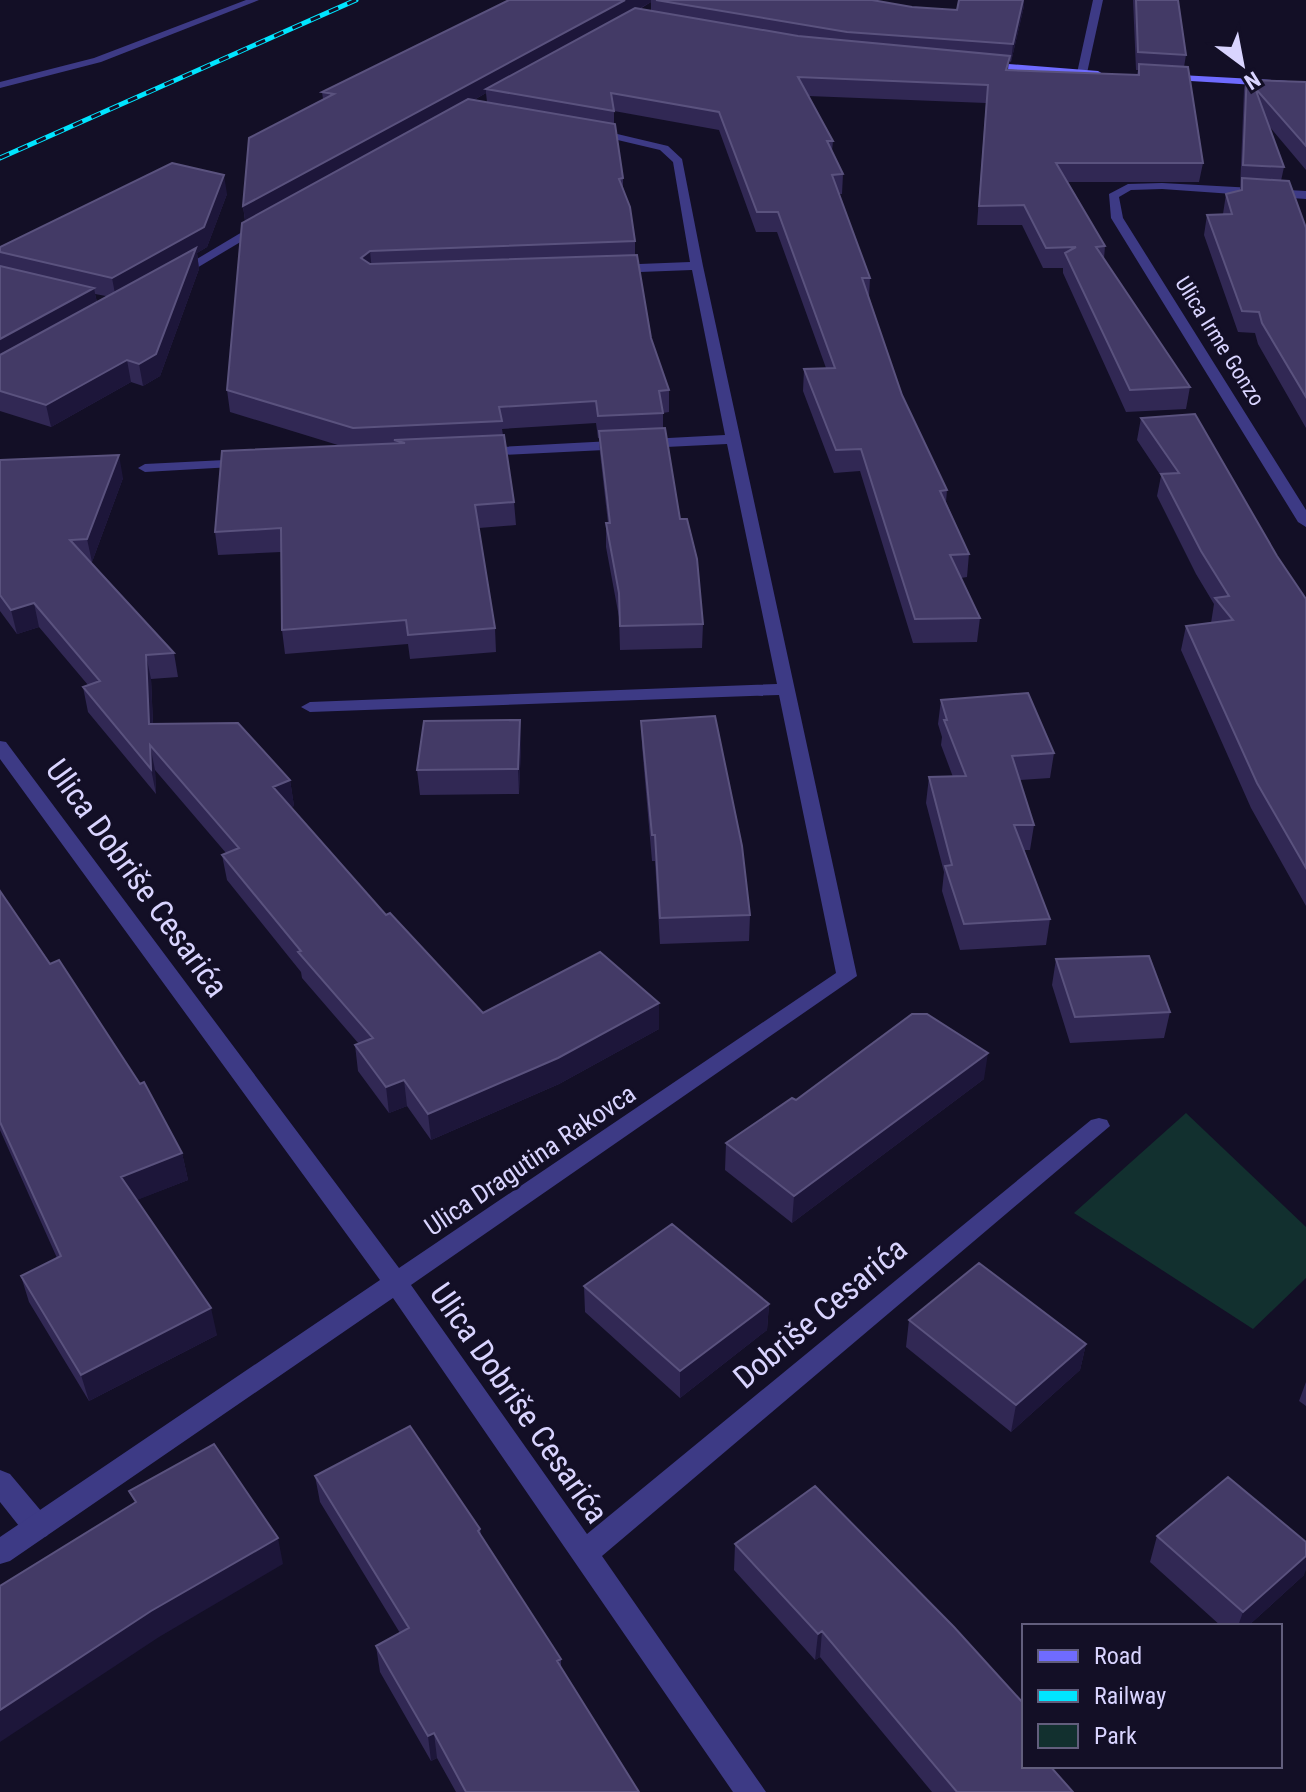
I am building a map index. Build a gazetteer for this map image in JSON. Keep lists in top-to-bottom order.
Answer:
{
  "streets": {
    "street": [
      "Ulica Irme Gonzo",
      "Ulica Dobriše Cesarića",
      "Ulica Dragutina Rakovca",
      "Dobriše Cesarića"
    ]
  },
  "crossings": [
    ["Ulica Dobriše Cesarića", "Ulica Dragutina Rakovca"],
    ["Ulica Dobriše Cesarića", "Dobriše Cesarića"]
  ],
  "legend": ["Road", "Railway", "Park"],
  "north": "bottom right"
}
